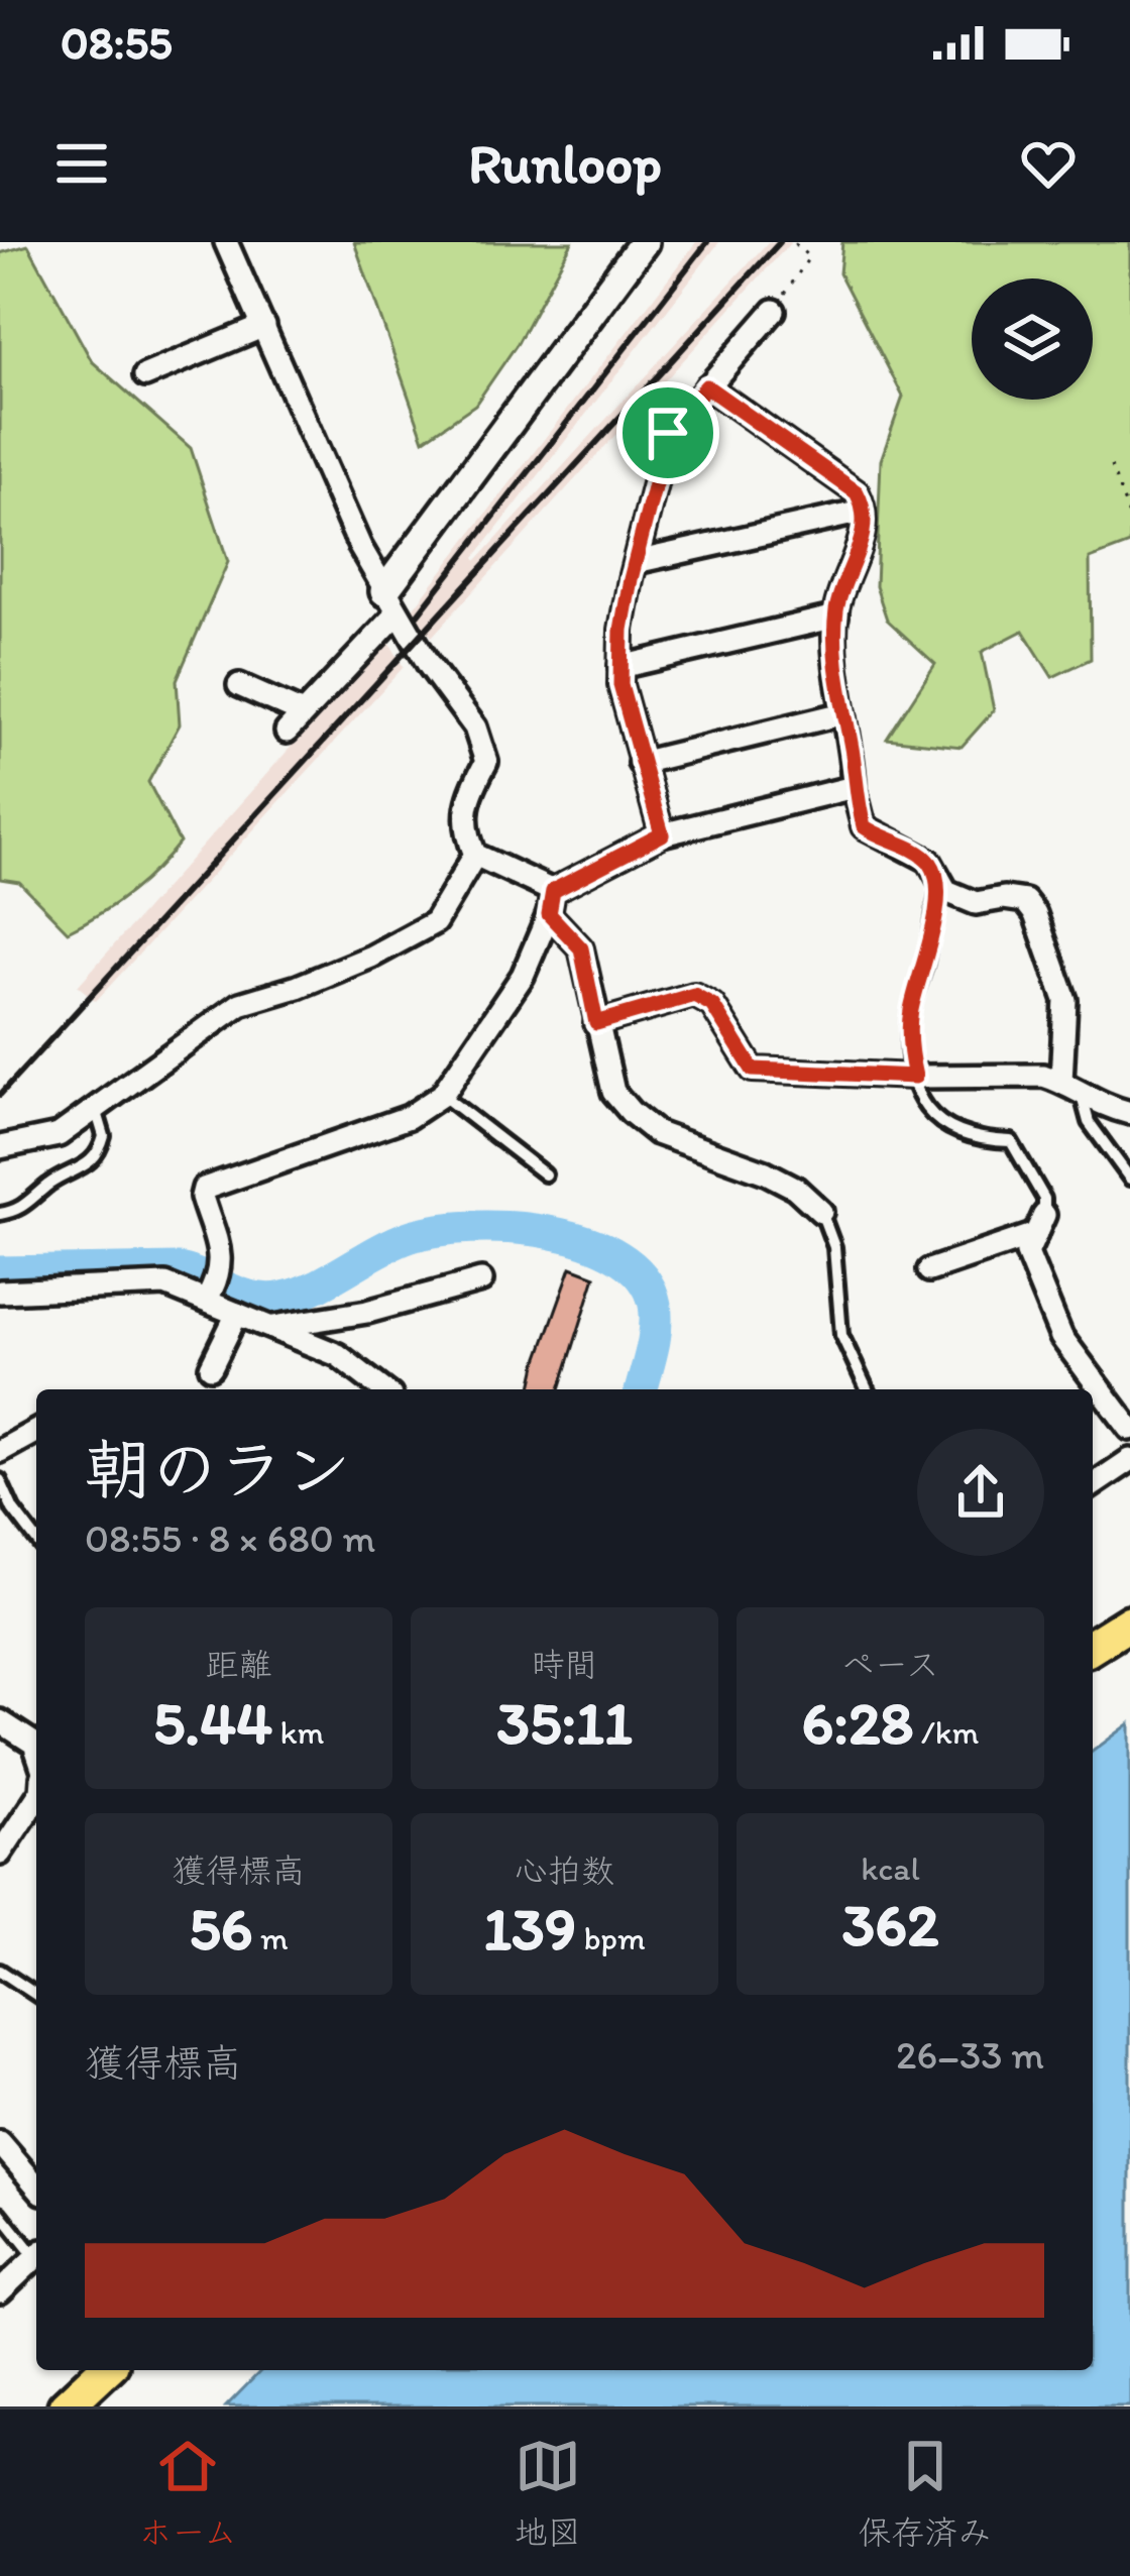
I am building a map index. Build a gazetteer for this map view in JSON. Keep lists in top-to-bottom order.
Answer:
{
  "page": {
    "status": "08:55",
    "header": "Runloop",
    "heading": ["朝のラン", "08:55 · 8 × 680 m"],
    "stats": [
      ["距離", "5.44 km"],
      ["時間", "35:11"],
      ["ペース", "6:28 /km"],
      ["獲得標高", "56 m"],
      ["心拍数", "139 bpm"],
      ["kcal", "362"]
    ],
    "chart": ["獲得標高", "26–33 m"],
    "tabs": ["ホーム", "地図", "保存済み"]
  }
}
